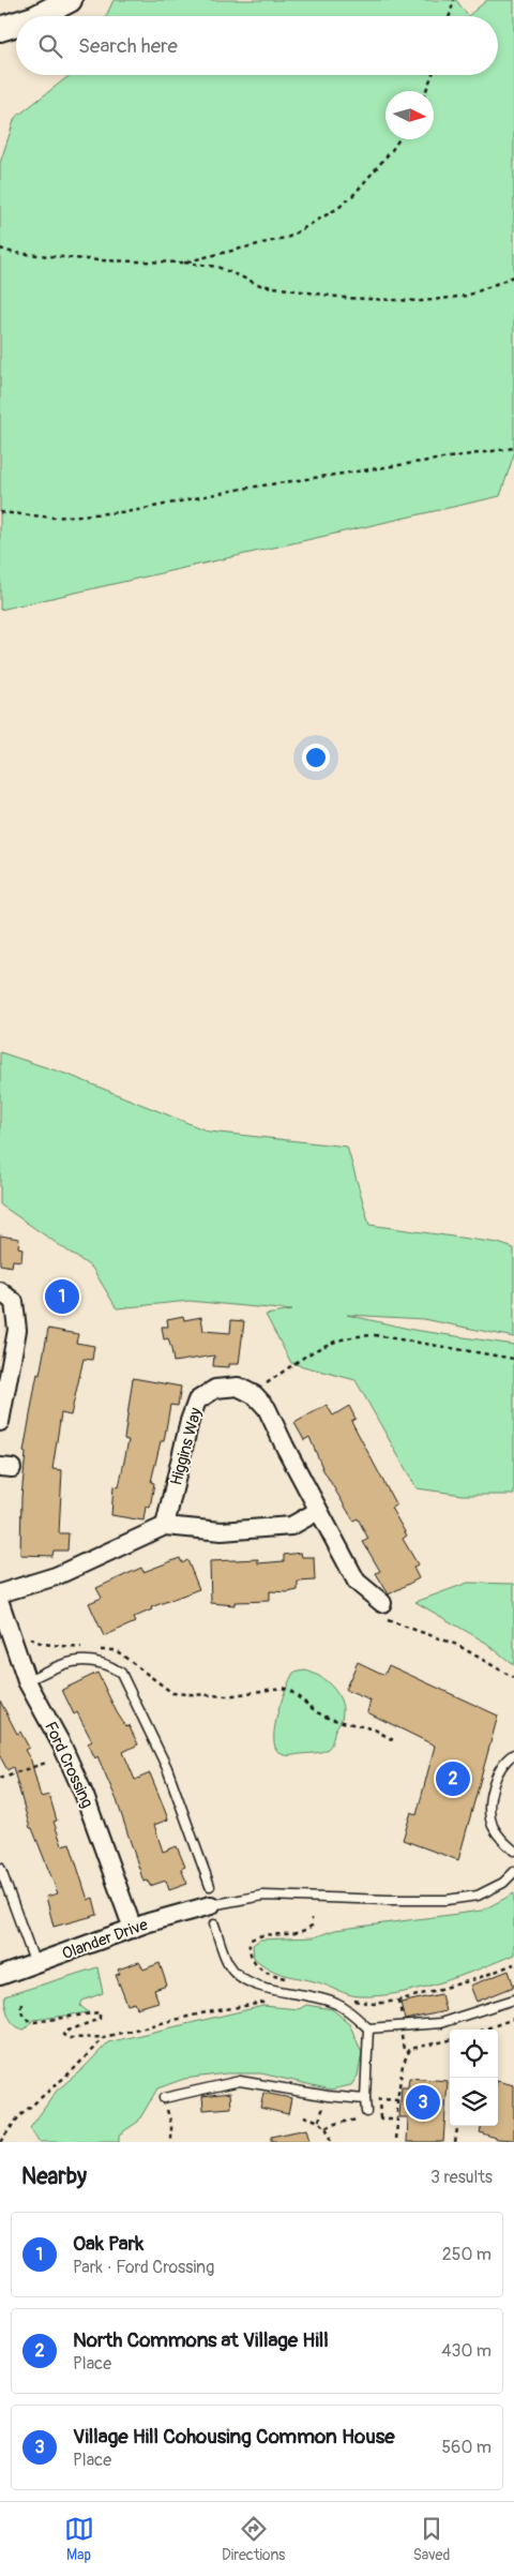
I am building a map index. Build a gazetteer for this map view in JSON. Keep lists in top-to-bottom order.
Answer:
{
  "streets": {
    "street": ["Higgins Way", "Ford Crossing", "Olander Drive"]
  },
  "crossings": [
    ["Ford Crossing", "Olander Drive"]
  ],
  "north": "right",
  "page": {
    "search": "Search here",
    "pins": ["1", "2", "3"],
    "heading": ["Nearby", "3 results"],
    "list": [
      {
        "mark": "1",
        "name": "Oak Park",
        "note": "Park · Ford Crossing",
        "value": "250 m"
      },
      {
        "mark": "2",
        "name": "North Commons at Village Hill",
        "note": "Place",
        "value": "430 m"
      },
      {
        "mark": "3",
        "name": "Village Hill Cohousing Common House",
        "note": "Place",
        "value": "560 m"
      }
    ],
    "nav": ["Map", "Directions", "Saved"]
  }
}
